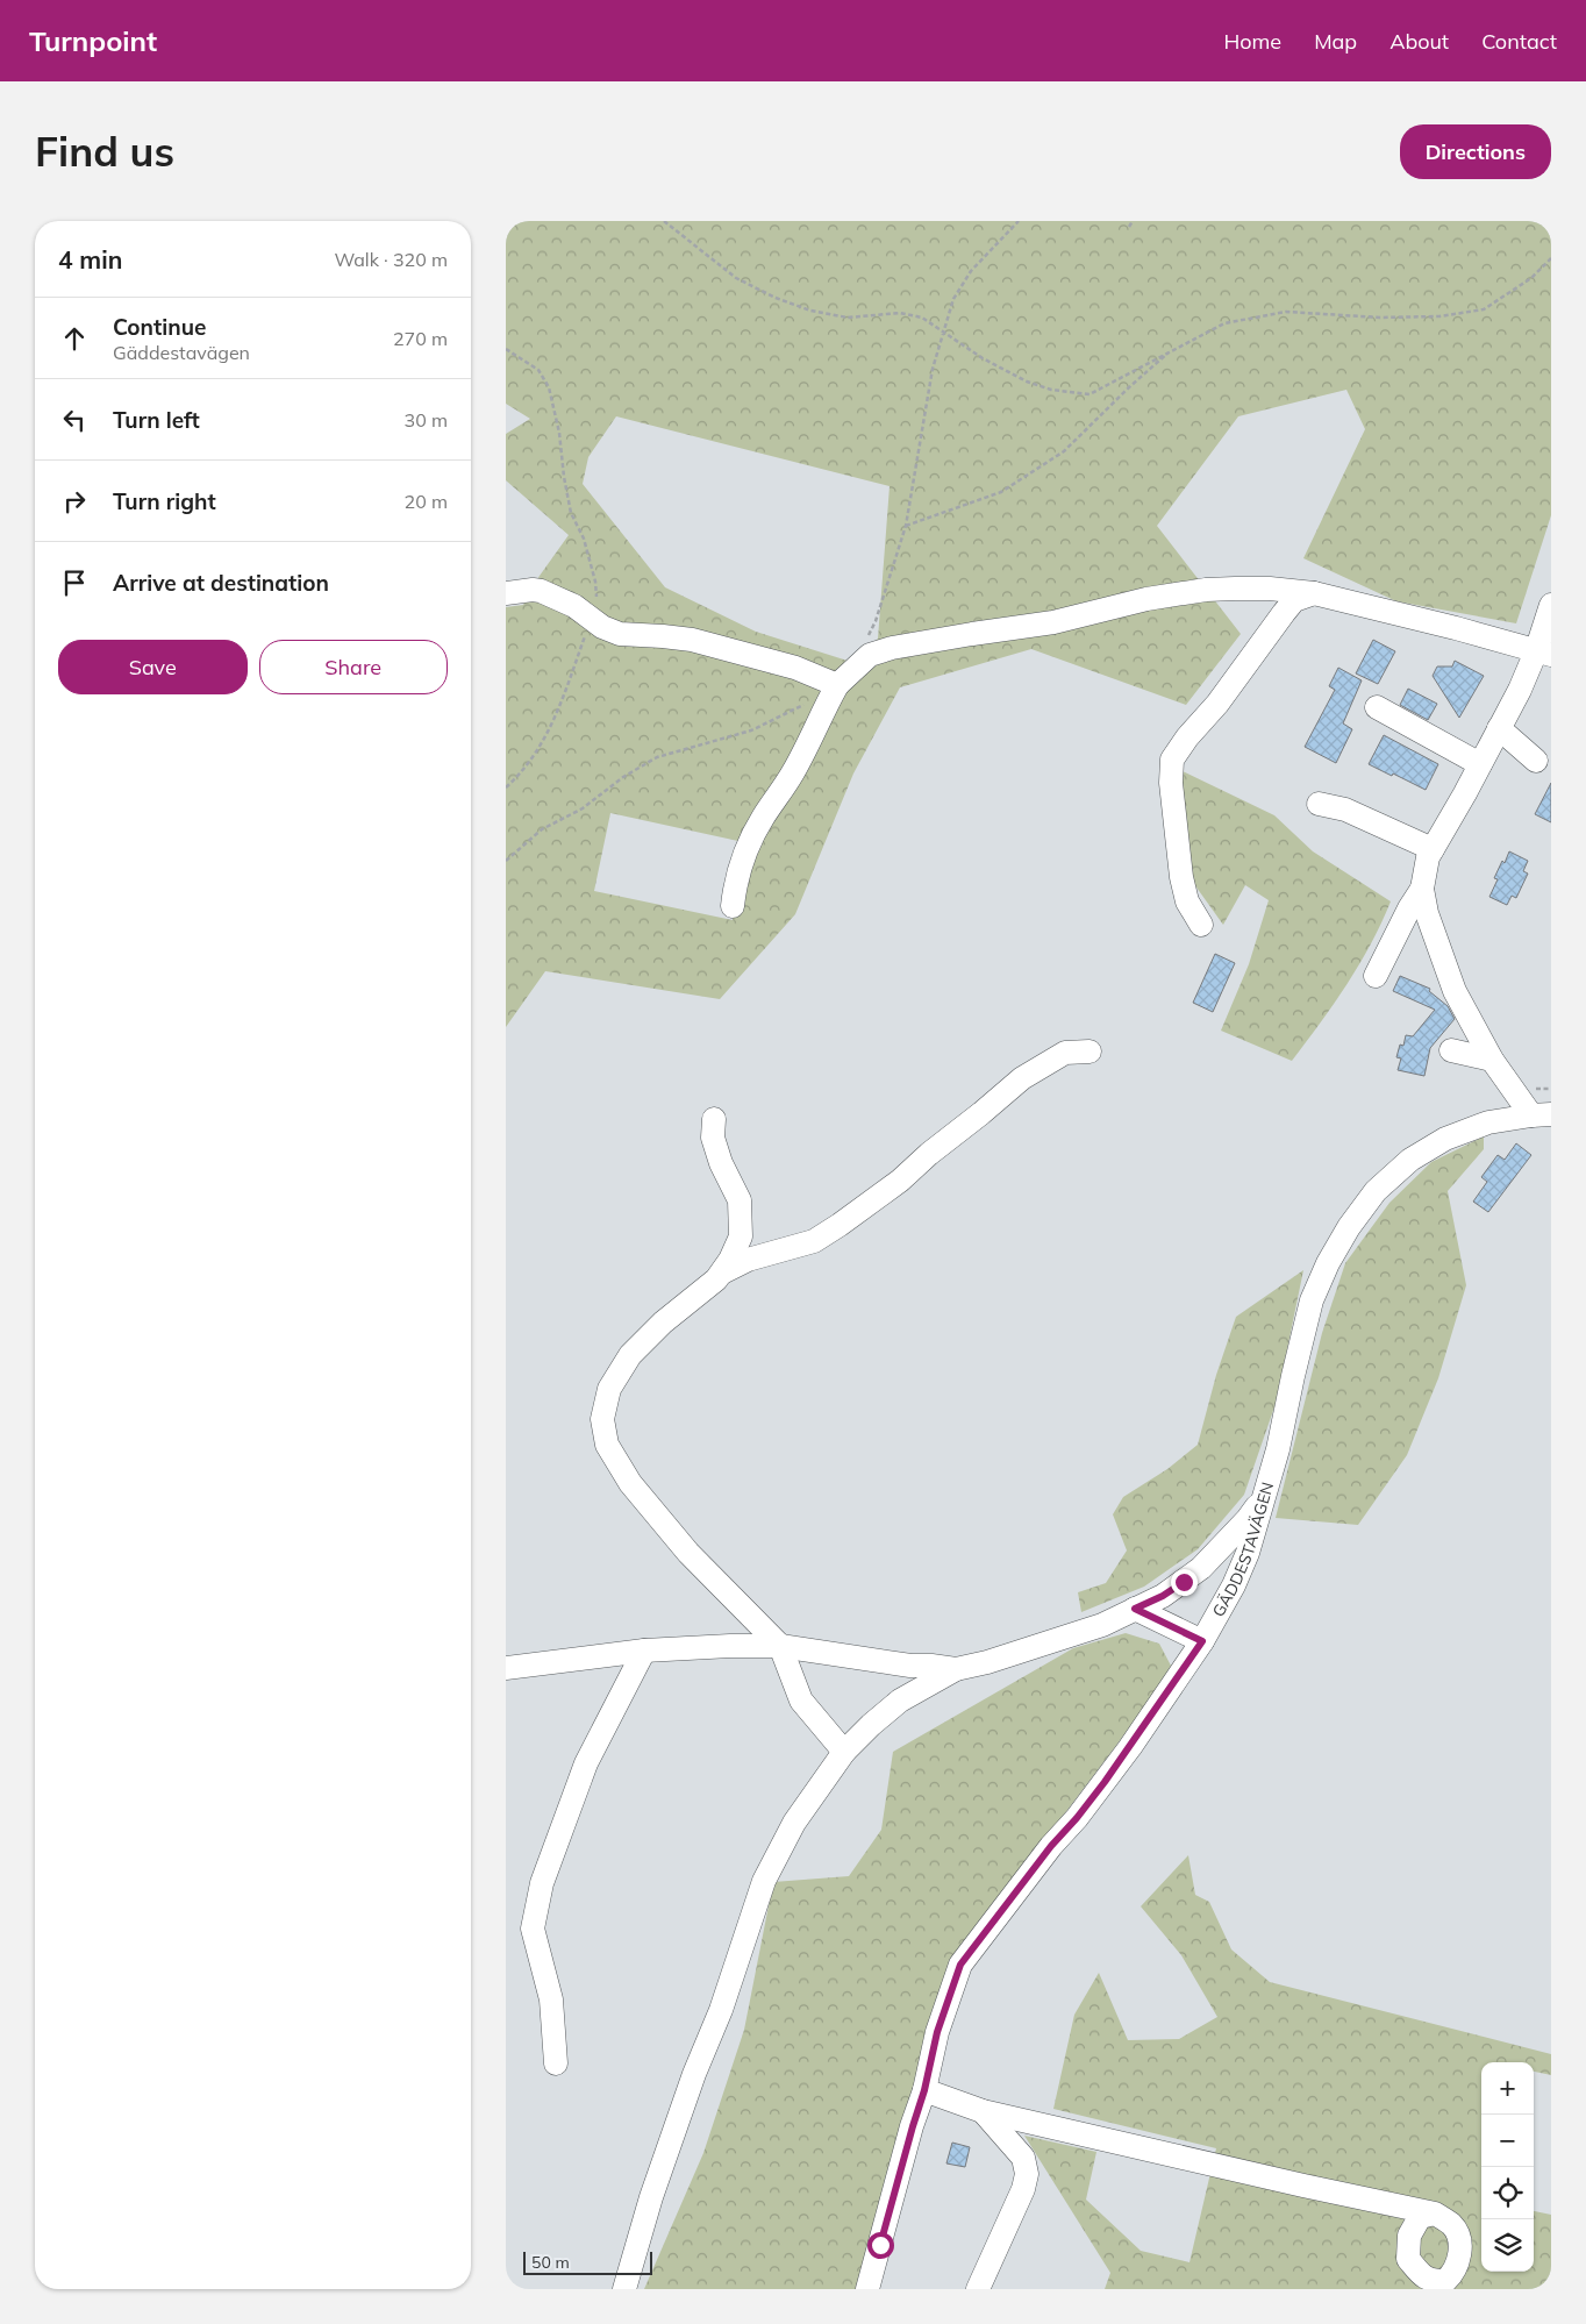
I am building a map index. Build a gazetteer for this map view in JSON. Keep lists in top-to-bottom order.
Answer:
{
  "streets": {
    "street": ["GÄDDESTAVÄGEN"]
  },
  "scale_bar": "50 m",
  "page": {
    "header": "Turnpoint",
    "nav": [
      "Home",
      "Map",
      "About",
      "Contact"
    ],
    "buttons": [
      "Directions",
      ["Save", "Share"]
    ],
    "title": "Find us",
    "heading": ["4 min", "Walk · 320 m"],
    "list": [
      ["Continue", "Gäddestavägen", "270 m"],
      ["Turn left", "30 m"],
      ["Turn right", "20 m"],
      "Arrive at destination"
    ],
    "map_buttons": ["+", "−"],
    "scale": "50 m"
  }
}
